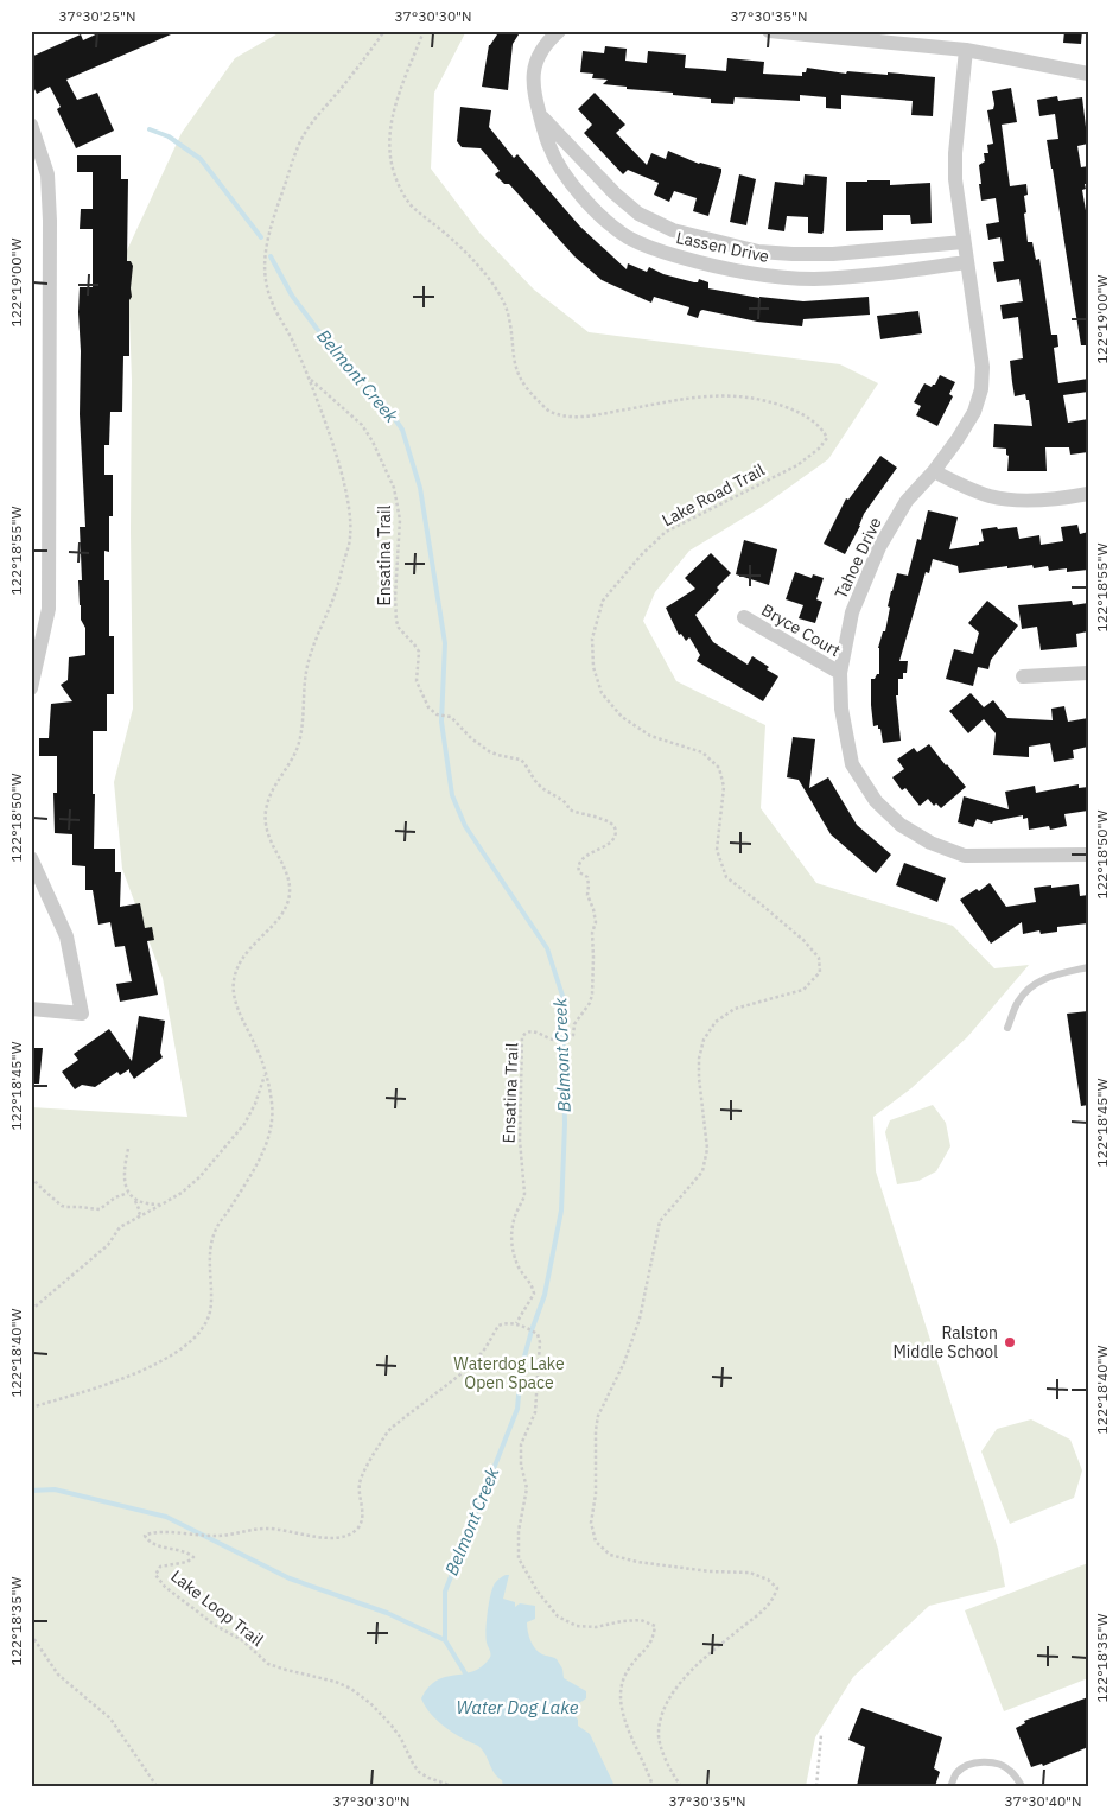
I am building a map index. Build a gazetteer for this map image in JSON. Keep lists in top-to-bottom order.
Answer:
{
  "streets": {
    "street": ["Lassen Drive", "Tahoe Drive", "Bryce Court"],
    "path": ["Lake Road Trail", "Ensatina Trail", "Lake Loop Trail"]
  },
  "crossings": [
    ["Lassen Drive", "Tahoe Drive"],
    ["Ensatina Trail", "Lake Loop Trail"],
    ["Tahoe Drive", "Bryce Court"]
  ],
  "water": ["Belmont Creek", "Water Dog Lake"],
  "parks": ["Waterdog Lake Open Space"],
  "places": ["Ralston Middle School"],
  "coordinates": [
    "37°30'25\"N",
    "37°30'30\"N",
    "37°30'35\"N",
    "122°19'00\"W",
    "122°18'55\"W",
    "122°18'50\"W",
    "122°18'45\"W",
    "122°18'40\"W",
    "122°18'35\"W",
    "37°30'40\"N"
  ]
}
